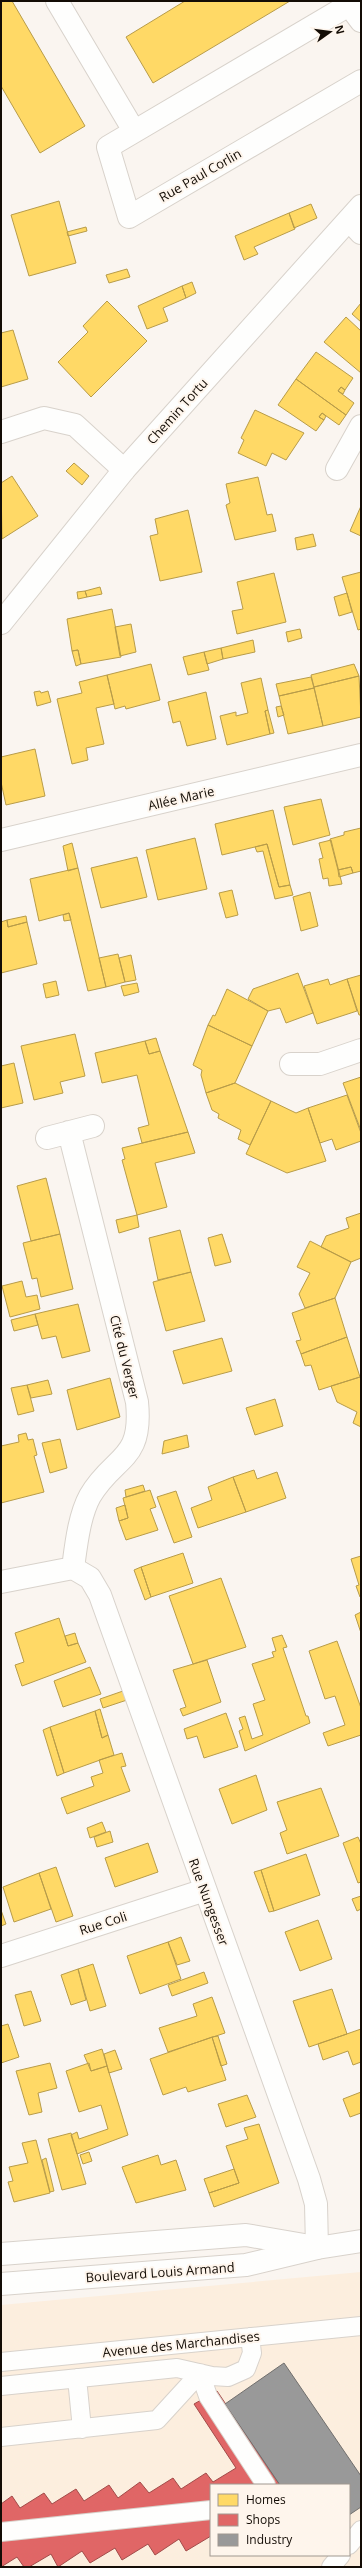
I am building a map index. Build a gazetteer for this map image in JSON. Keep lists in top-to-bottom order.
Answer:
{
  "streets": {
    "street": [
      "Rue Paul Corlin",
      "Chemin Tortu",
      "Allée Marie",
      "Cité du Verger",
      "Rue Nungesser",
      "Rue Coli",
      "Boulevard Louis Armand"
    ],
    "lane": ["Avenue des Marchandises"]
  },
  "crossings": [
    ["Cité du Verger", "Rue Nungesser"],
    ["Rue Nungesser", "Rue Coli"],
    ["Rue Nungesser", "Boulevard Louis Armand"]
  ],
  "legend": ["Homes", "Shops", "Industry"],
  "north": "right"
}
